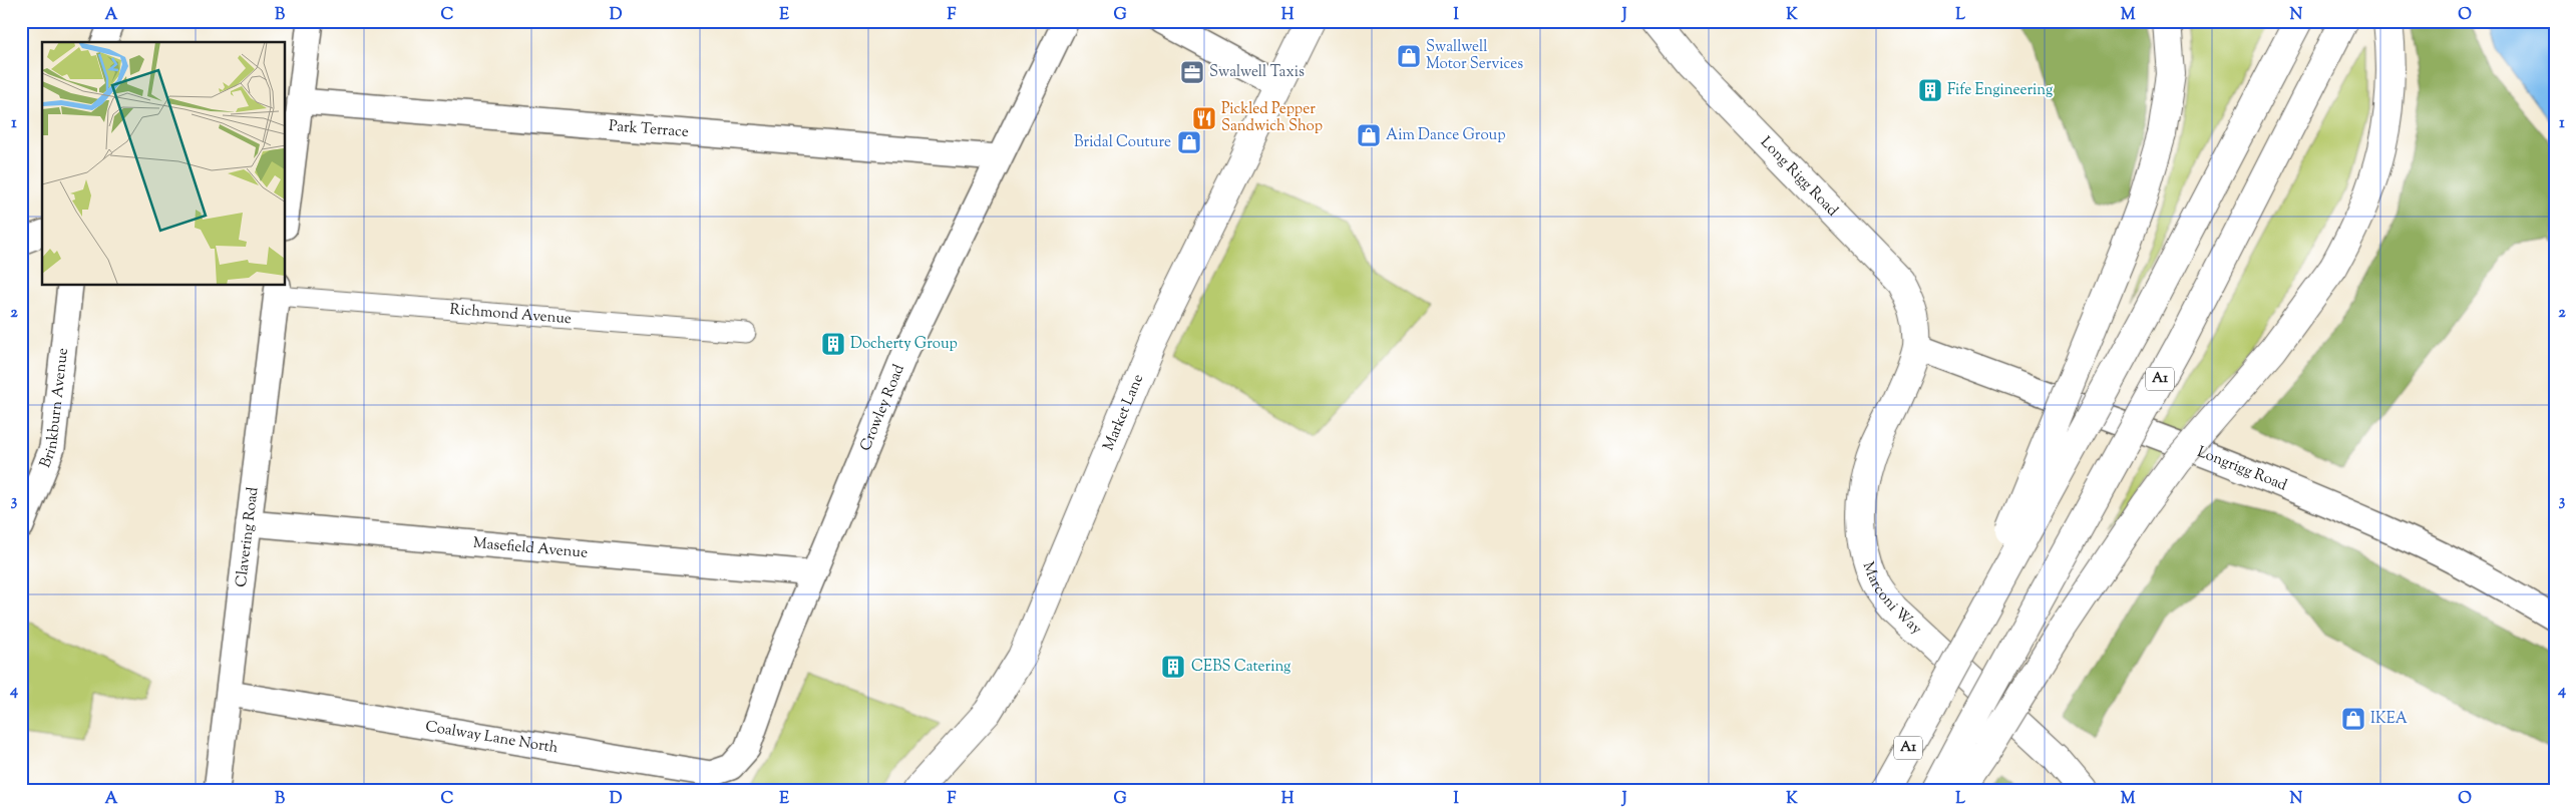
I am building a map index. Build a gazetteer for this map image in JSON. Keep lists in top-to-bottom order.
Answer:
{
  "streets": {
    "main road": [
      "Long Rigg Road",
      "A1",
      "Market Lane",
      "Marconi Way"
    ],
    "street": [
      "Park Terrace",
      "Richmond Avenue",
      "Brinkburn Avenue",
      "Crowley Road",
      "Longrigg Road",
      "Clavering Road",
      "Masefield Avenue",
      "Coalway Lane North"
    ]
  },
  "crossings": [
    ["Park Terrace", "Crowley Road"],
    ["Long Rigg Road", "Longrigg Road"],
    ["Long Rigg Road", "Marconi Way"],
    ["Richmond Avenue", "Clavering Road"],
    ["Crowley Road", "Masefield Avenue"],
    ["Crowley Road", "Coalway Lane North"],
    ["Longrigg Road", "Marconi Way"],
    ["Clavering Road", "Masefield Avenue"],
    ["Clavering Road", "Coalway Lane North"]
  ],
  "places": {
    "shop": [
      "Swallwell Motor Services",
      "Aim Dance Group",
      "Bridal Couture",
      "IKEA"
    ],
    "office": ["Swalwell Taxis"],
    "building": ["Fife Engineering", "Docherty Group", "CEBS Catering"],
    "restaurant": ["Pickled Pepper Sandwich Shop"]
  },
  "grid": {
    "columns": [
      "A",
      "B",
      "C",
      "D",
      "E",
      "F",
      "G",
      "H",
      "I",
      "J",
      "K",
      "L",
      "M",
      "N",
      "O"
    ],
    "rows": [
      "1",
      "2",
      "3",
      "4"
    ]
  }
}
